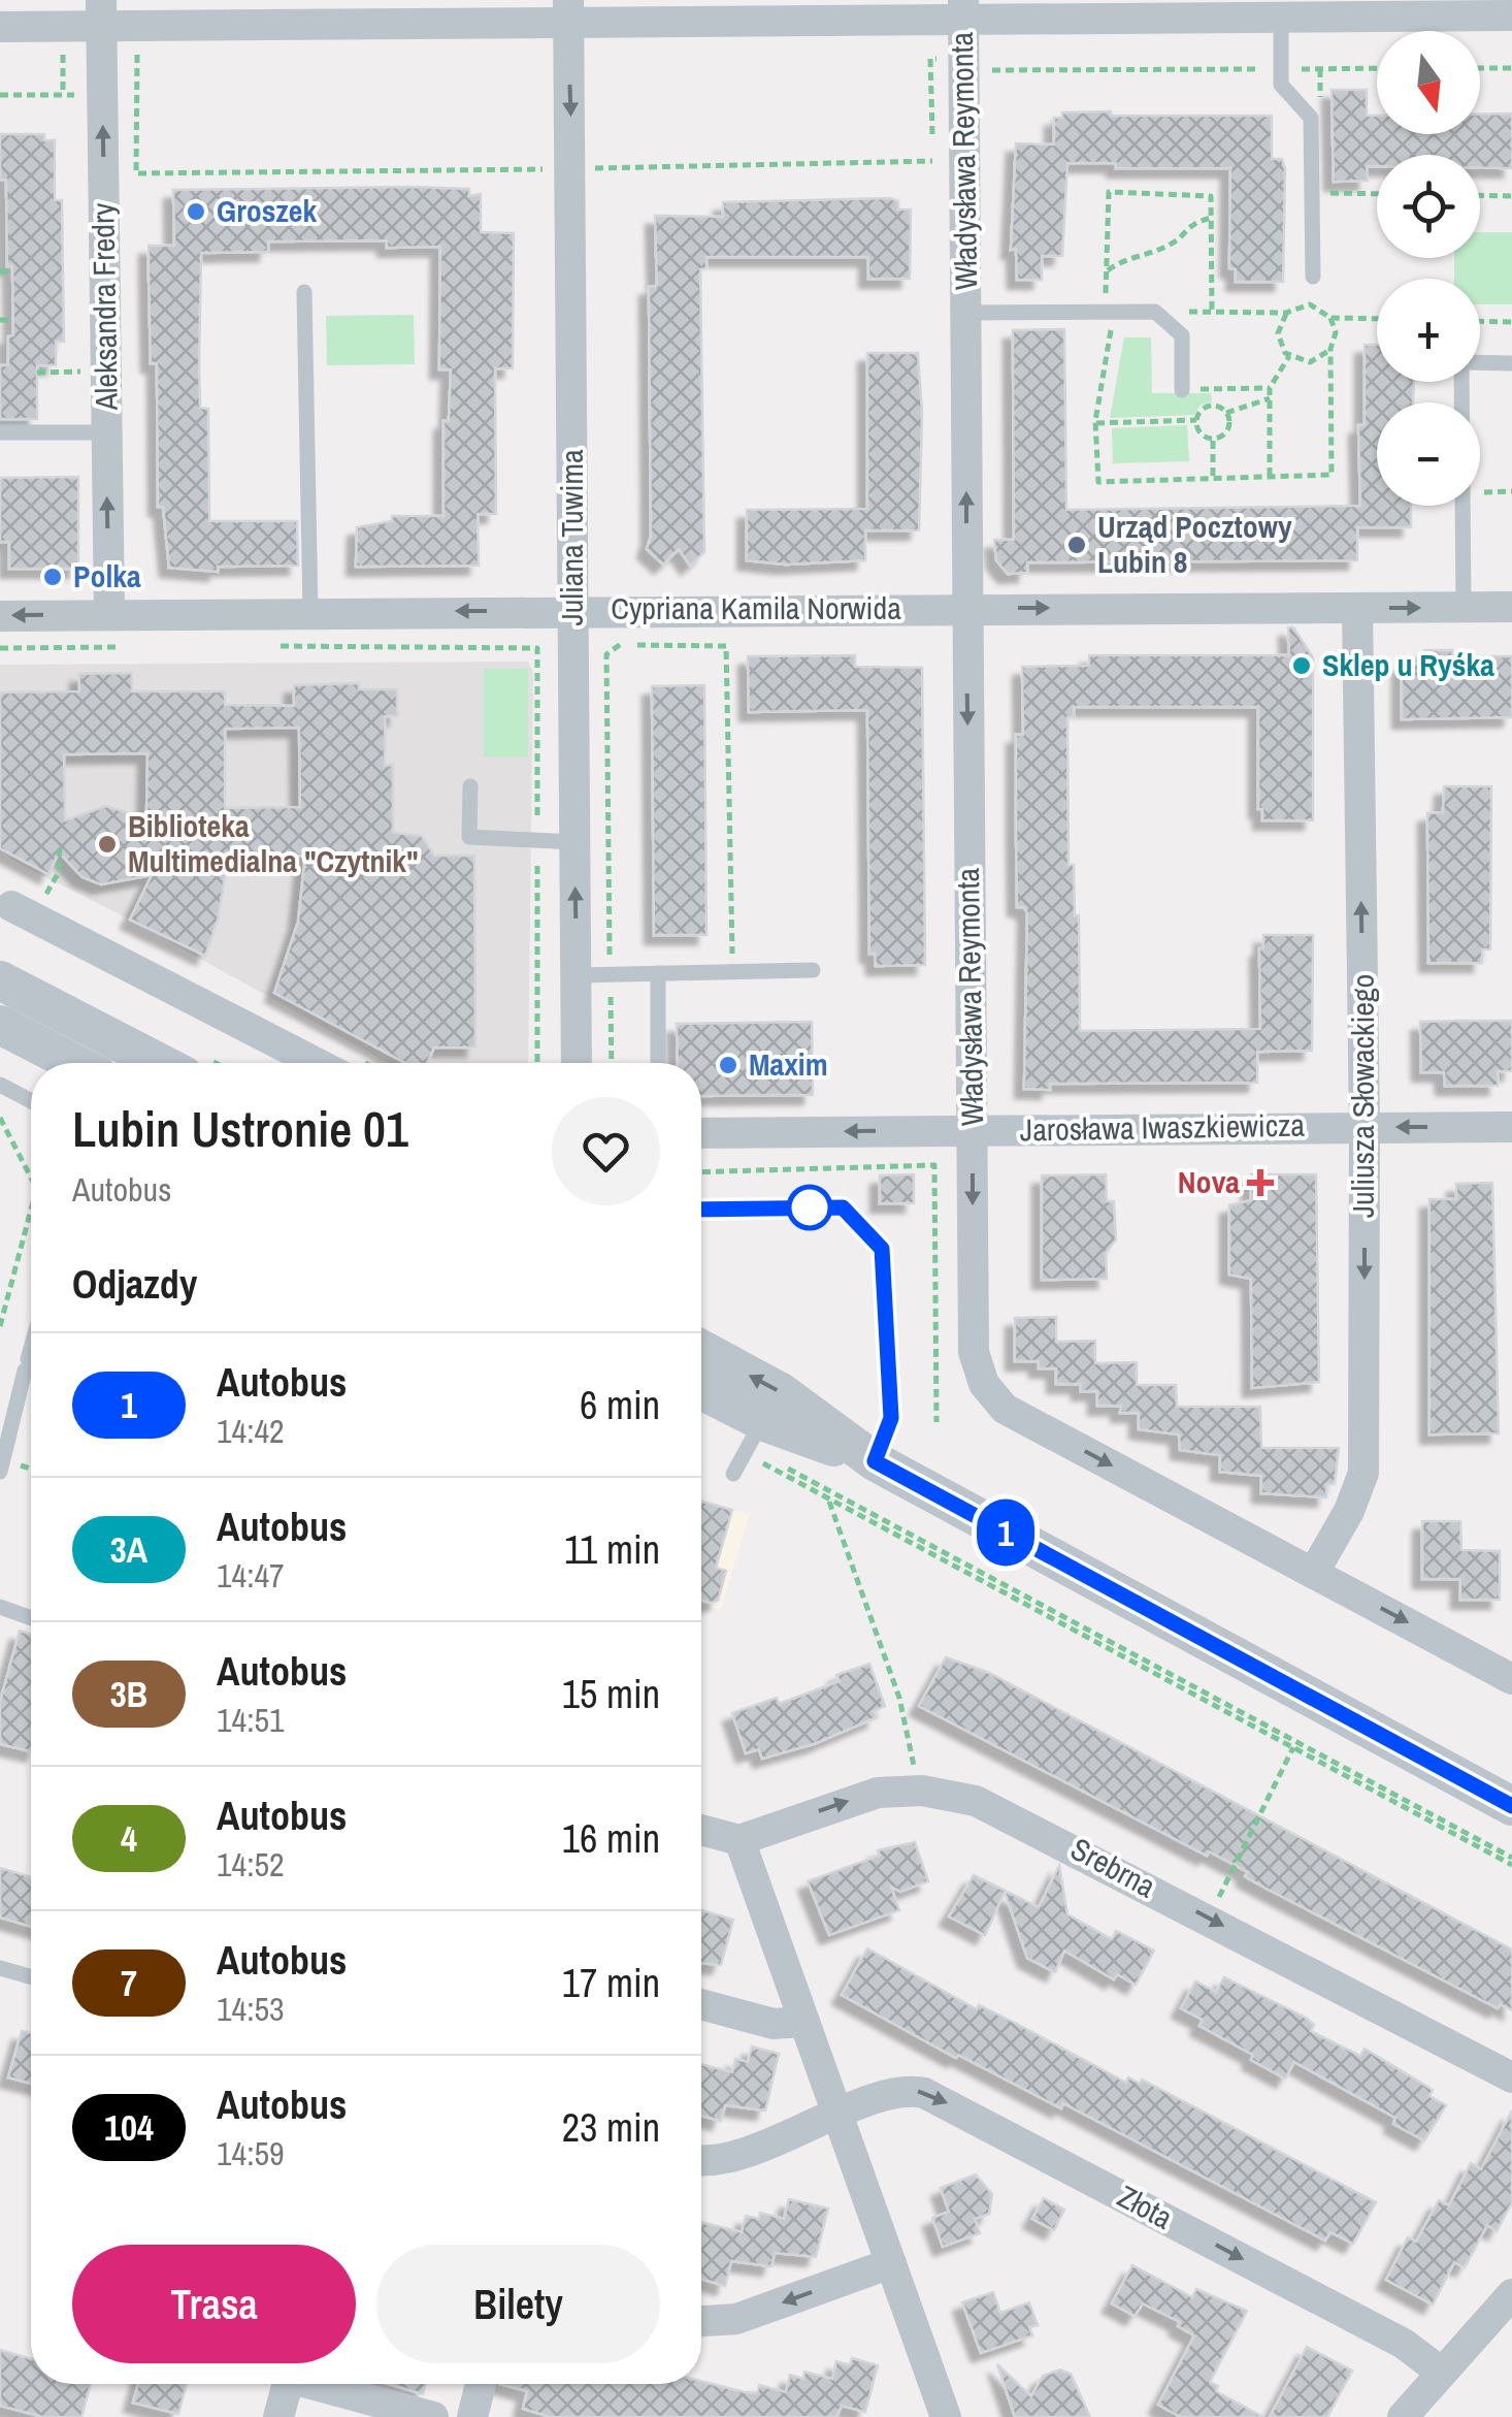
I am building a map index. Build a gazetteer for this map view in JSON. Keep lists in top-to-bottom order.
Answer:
{
  "streets": {
    "street": [
      "Władysława Reymonta",
      "Aleksandra Fredry",
      "Juliana Tuwima",
      "Cypriana Kamila Norwida",
      "Juliusza Słowackiego",
      "Jarosława Iwaszkiewicza",
      "Srebrna",
      "Złota"
    ]
  },
  "crossings": [
    ["Władysława Reymonta", "Cypriana Kamila Norwida"],
    ["Władysława Reymonta", "Juliusza Słowackiego"],
    ["Władysława Reymonta", "Jarosława Iwaszkiewicza"],
    ["Aleksandra Fredry", "Cypriana Kamila Norwida"],
    ["Juliana Tuwima", "Cypriana Kamila Norwida"],
    ["Cypriana Kamila Norwida", "Juliusza Słowackiego"],
    ["Juliusza Słowackiego", "Jarosława Iwaszkiewicza"]
  ],
  "one_way": ["Aleksandra Fredry", "Jarosława Iwaszkiewicza", "Złota"],
  "places": {
    "other": [
      "Groszek",
      "Urząd Pocztowy Lubin 8",
      "Polka",
      "Sklep u Ryśka",
      "Biblioteka Multimedialna \"Czytnik\"",
      "Maxim"
    ],
    "health": ["Nova"]
  },
  "lines": ["bus line 1"],
  "north": "bottom",
  "page": {
    "on_map": "1",
    "map_buttons": ["+", "−"],
    "heading": [
      ["Lubin Ustronie 01", "Autobus"],
      "Odjazdy"
    ],
    "list": [
      {
        "mark": "1",
        "name": "Autobus",
        "note": "14:42",
        "value": "6 min"
      },
      {
        "mark": "3A",
        "name": "Autobus",
        "note": "14:47",
        "value": "11 min"
      },
      {
        "mark": "3B",
        "name": "Autobus",
        "note": "14:51",
        "value": "15 min"
      },
      {
        "mark": "4",
        "name": "Autobus",
        "note": "14:52",
        "value": "16 min"
      },
      {
        "mark": "7",
        "name": "Autobus",
        "note": "14:53",
        "value": "17 min"
      },
      {
        "mark": "104",
        "name": "Autobus",
        "note": "14:59",
        "value": "23 min"
      }
    ],
    "buttons": ["Trasa", "Bilety"]
  }
}
